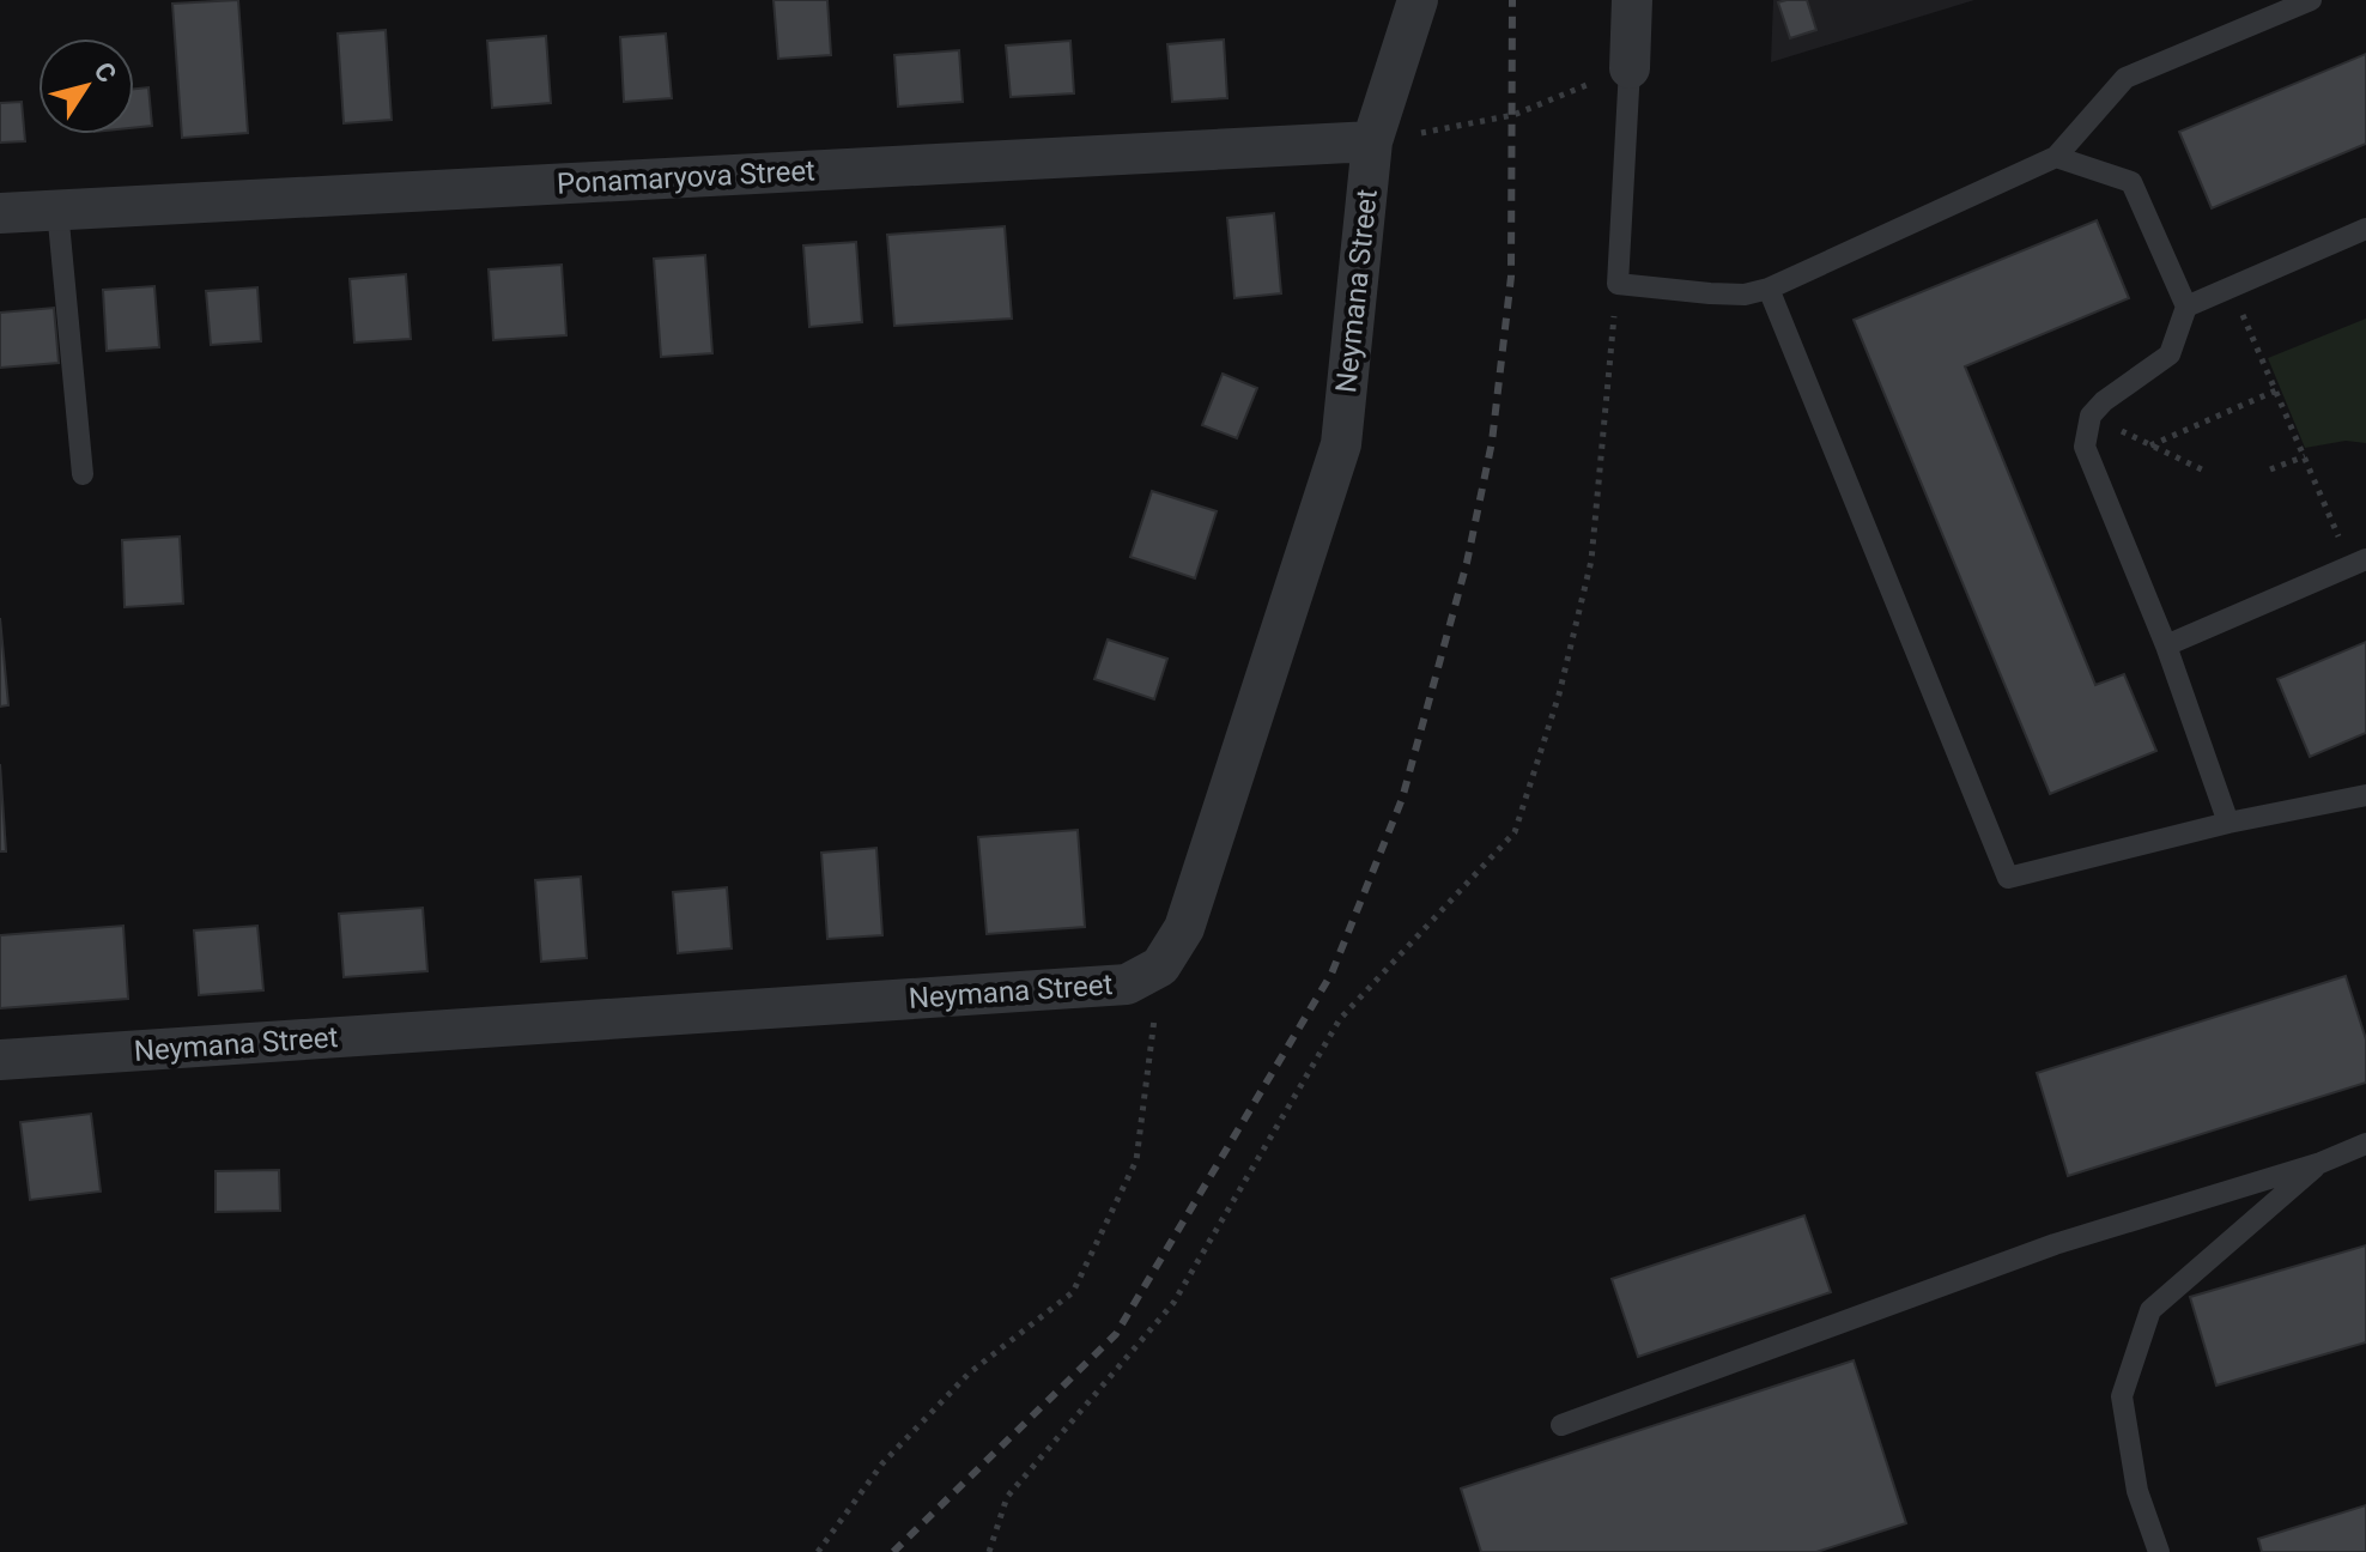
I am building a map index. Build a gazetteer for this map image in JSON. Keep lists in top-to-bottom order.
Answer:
{
  "streets": {
    "street": ["Ponamaryova Street", "Neymana Street"]
  },
  "crossings": [
    ["Ponamaryova Street", "Neymana Street"]
  ],
  "north": "top right"
}
